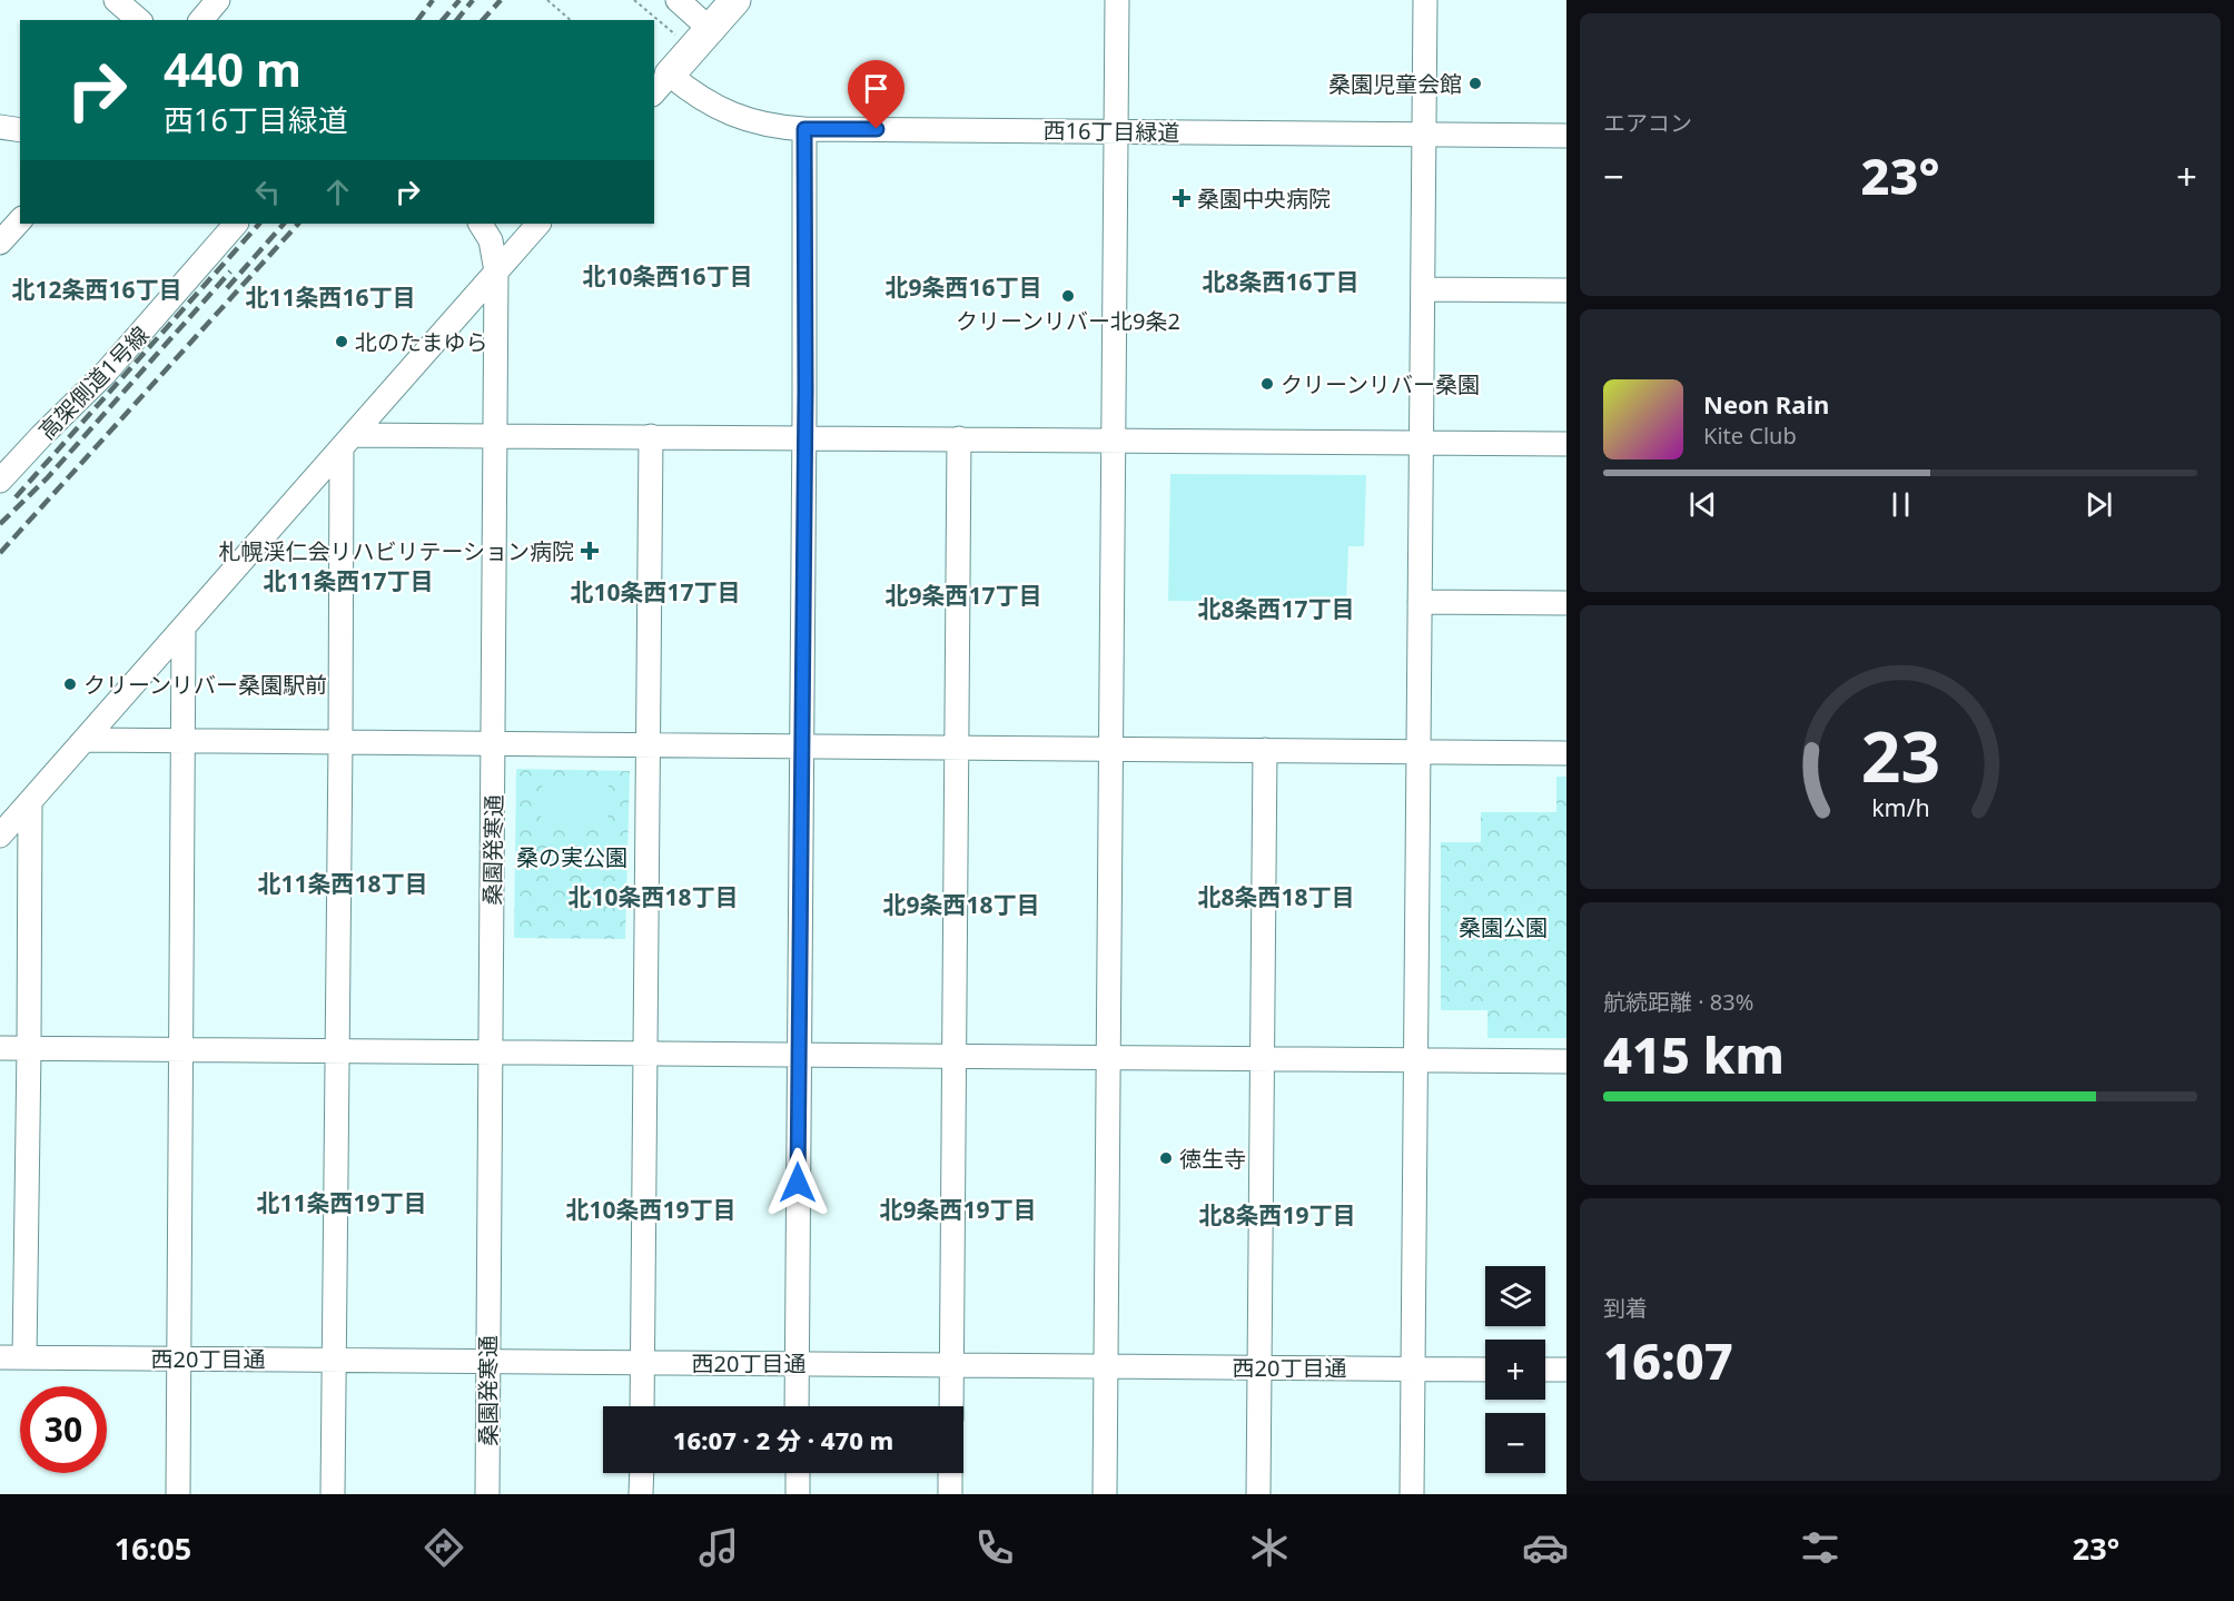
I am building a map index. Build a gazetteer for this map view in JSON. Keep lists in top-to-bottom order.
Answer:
{
  "streets": {
    "street": [
      "西16丁目緑道",
      "高架側道1号線",
      "桑園発寒通",
      "西20丁目通"
    ]
  },
  "crossings": [
    ["桑園発寒通", "西20丁目通"]
  ],
  "districts": [
    "北10条西16丁目",
    "北8条西16丁目",
    "北9条西16丁目",
    "北12条西16丁目",
    "北11条西16丁目",
    "北11条西17丁目",
    "北10条西17丁目",
    "北9条西17丁目",
    "北8条西17丁目",
    "北11条西18丁目",
    "北10条西18丁目",
    "北8条西18丁目",
    "北9条西18丁目",
    "北11条西19丁目",
    "北10条西19丁目",
    "北9条西19丁目",
    "北8条西19丁目"
  ],
  "parks": ["桑の実公園", "桑園公園"],
  "places": {
    "other": [
      "桑園児童会館",
      "クリーンリバー北9条2",
      "北のたまゆら",
      "クリーンリバー桑園",
      "クリーンリバー桑園駅前",
      "徳生寺"
    ],
    "health": ["桑園中央病院", "札幌渓仁会リハビリテーション病院"]
  },
  "page": {
    "tile": [
      "エアコン",
      ["航続距離 · 83%", "415 km"],
      ["到着", "16:07"]
    ],
    "turn": ["440 m", "西16丁目緑道"],
    "heat": ["−", "23°", "+"],
    "song": ["Neon Rain", "Kite Club"],
    "map_buttons": ["+", "−"],
    "limit": "30",
    "trip": "16:07 · 2 分 · 470 m",
    "tabs": ["16:05", "23°"],
    "gauge": ["23", "km/h"]
  }
}
